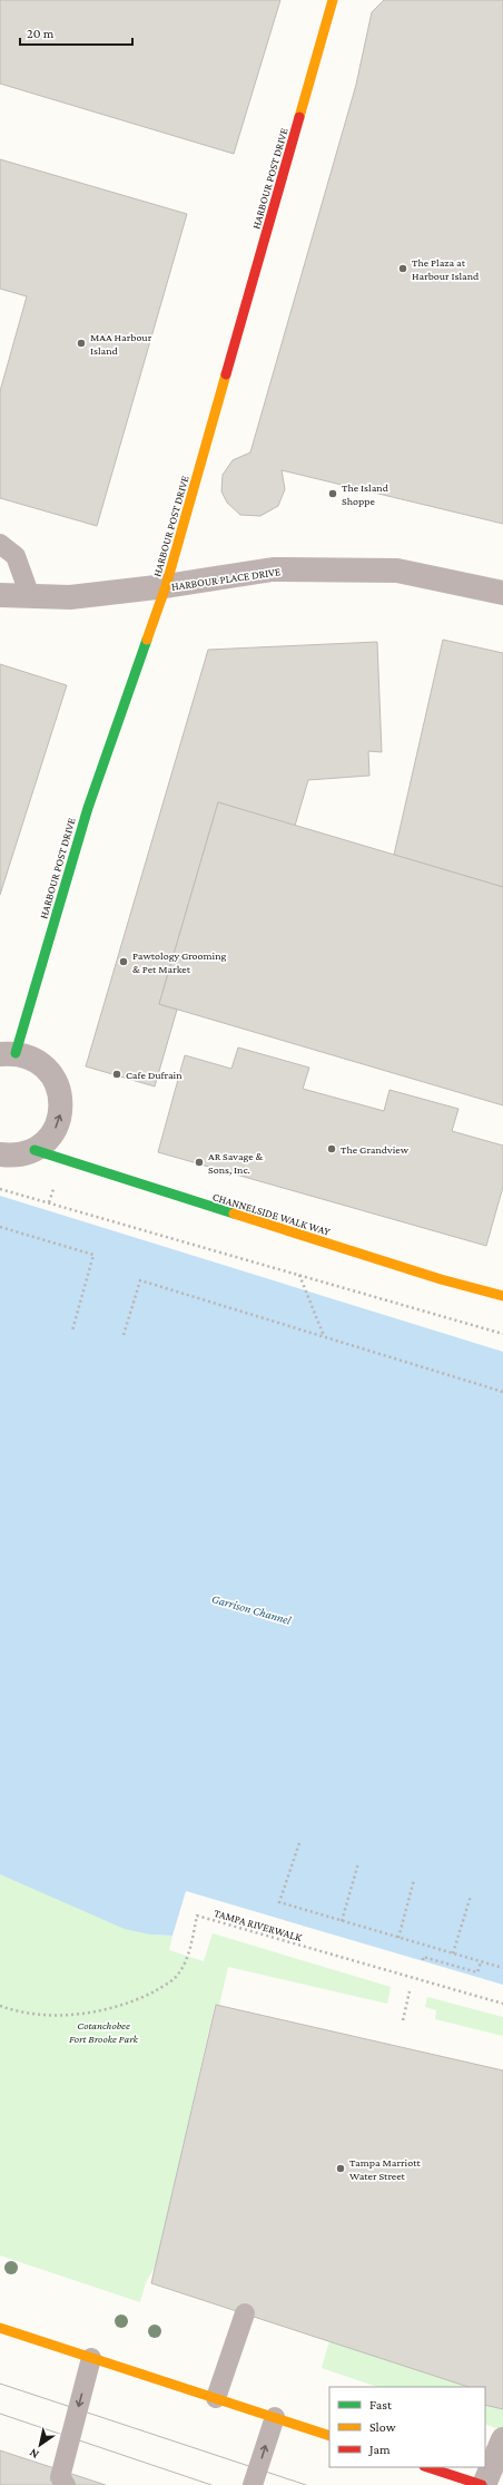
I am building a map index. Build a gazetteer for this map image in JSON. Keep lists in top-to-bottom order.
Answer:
{
  "streets": {
    "street": ["HARBOUR POST DRIVE", "HARBOUR PLACE DRIVE", "CHANNELSIDE WALK WAY"],
    "path": ["TAMPA RIVERWALK"]
  },
  "crossings": [
    ["HARBOUR POST DRIVE", "HARBOUR PLACE DRIVE"]
  ],
  "water": ["Garrison Channel"],
  "parks": ["Cotanchobee Fort Brooke Park"],
  "places": [
    "The Plaza at Harbour Island",
    "MAA Harbour Island",
    "The Island Shoppe",
    "Pawtology Grooming & Pet Market",
    "Cafe Dufrain",
    "The Grandview",
    "AR Savage & Sons, Inc.",
    "Tampa Marriott Water Street"
  ],
  "legend": ["Fast", "Slow", "Jam"],
  "scale_bar": "20 m",
  "north": "bottom left"
}
